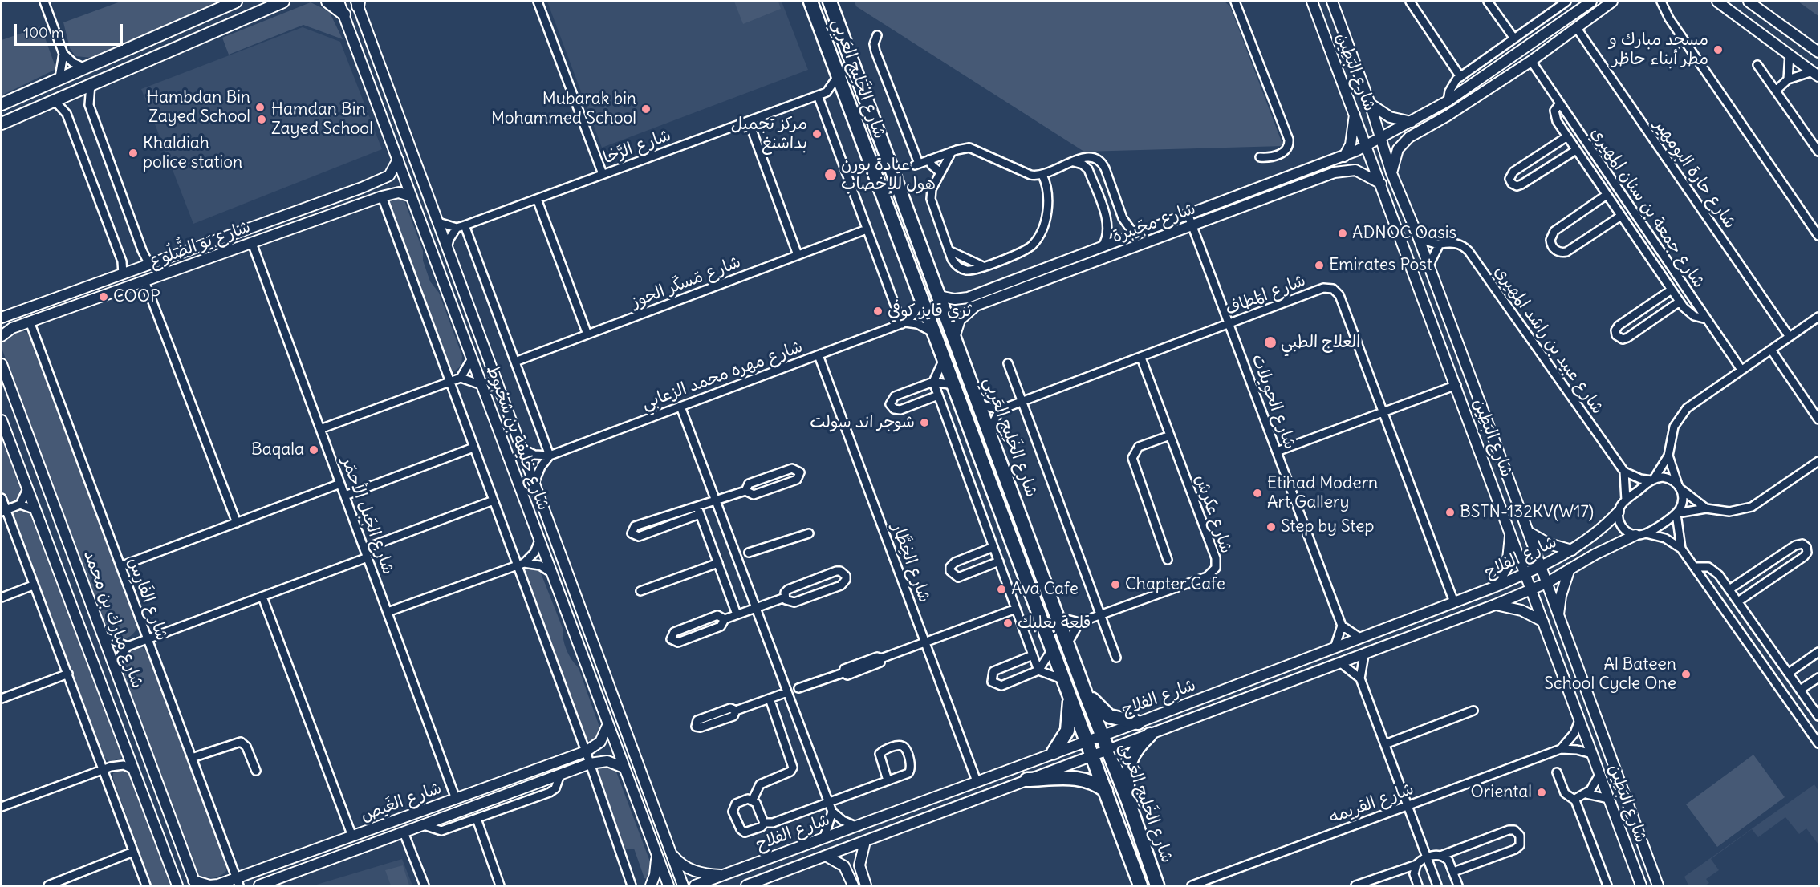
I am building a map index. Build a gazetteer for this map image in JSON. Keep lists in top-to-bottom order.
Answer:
{
  "streets": {
    "highway": ["شارع الخَلِيج العَربِي"],
    "main road": [
      "شارع البَطِين",
      "شارع مجَيبرة",
      "شارع يَو الضُّلُوع",
      "شارع خليفة بن شخبوط",
      "شارع الفلاح",
      "شارع مبارك بن محمد",
      "شارع الغَيص"
    ],
    "street": [
      "شارع الرَّخا",
      "شارع حارة البومهير",
      "شارع جمعة بن سنان المهيري",
      "شارع مَسكَر الحوز",
      "شارع المَطاف",
      "شارع عبيد بن راشد المهيري",
      "شارع مهره محمد الزعابي",
      "شارع الحويلات",
      "شارع عكرش",
      "شارع الجَبل الأحمَر",
      "شارع الخِطَّار",
      "شارع الفَارِس",
      "شارع القريمه"
    ]
  },
  "crossings": [
    ["شارع البَطِين", "شارع مجَيبرة"],
    ["شارع البَطِين", "شارع عبيد بن راشد المهيري"],
    ["شارع البَطِين", "شارع الفلاح"],
    ["شارع البَطِين", "شارع القريمه"],
    ["شارع الخَلِيج العَربِي", "شارع مجَيبرة"],
    ["شارع الخَلِيج العَربِي", "شارع المَطاف"],
    ["شارع الخَلِيج العَربِي", "شارع عكرش"],
    ["شارع الخَلِيج العَربِي", "شارع الفلاح"],
    ["شارع مجَيبرة", "شارع الحويلات"],
    ["شارع يَو الضُّلُوع", "شارع خليفة بن شخبوط"],
    ["شارع يَو الضُّلُوع", "شارع الجَبل الأحمَر"],
    ["شارع يَو الضُّلُوع", "شارع الفَارِس"],
    ["شارع المَطاف", "شارع الحويلات"],
    ["شارع المَطاف", "شارع عكرش"],
    ["شارع المَطاف", "شارع الفلاح"],
    ["شارع مهره محمد الزعابي", "شارع الخِطَّار"],
    ["شارع خليفة بن شخبوط", "شارع الغَيص"],
    ["شارع الجَبل الأحمَر", "شارع الغَيص"],
    ["شارع الفلاح", "شارع الخِطَّار"],
    ["شارع الفَارِس", "شارع الغَيص"],
    ["شارع مبارك بن محمد", "شارع الغَيص"]
  ],
  "places": [
    "مسجد مبارك و مطر أبناء حاظر",
    "Hambdan Bin Zayed School",
    "Mubarak bin Mohammed School",
    "Hamdan Bin Zayed School",
    "مركز تجميل بداشنغ",
    "Khaldiah police station",
    "عيادة بورن هول للإخصاب",
    "ADNOC Oasis",
    "Emirates Post",
    "COOP",
    "ثري قايز كوفي",
    "العلاج الطبي",
    "شوجر اند سولت",
    "Baqala",
    "Etihad Modern Art Gallery",
    "BSTN-132KV(W17)",
    "Step by Step",
    "Chapter Cafe",
    "Ava Cafe",
    "قلعة بعلبك",
    "Al Bateen School Cycle One",
    "Oriental"
  ],
  "scale_bar": "100 m"
}
